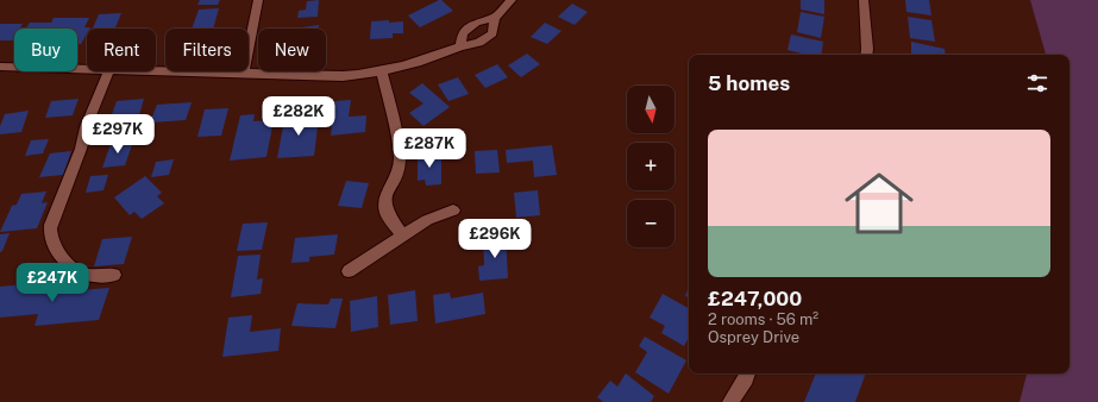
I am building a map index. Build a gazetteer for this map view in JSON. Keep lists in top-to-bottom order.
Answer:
{
  "north": "bottom",
  "page": {
    "chip": [
      "Buy",
      "Rent",
      "Filters",
      "New"
    ],
    "heading": "5 homes",
    "map_buttons": ["+", "−"],
    "price": [
      "£282K",
      "£297K",
      "£287K",
      "£296K",
      "£247K"
    ],
    "list": [
      {
        "name": "£247,000",
        "note": "2 rooms · 56 m² · Osprey Drive"
      }
    ]
  }
}
